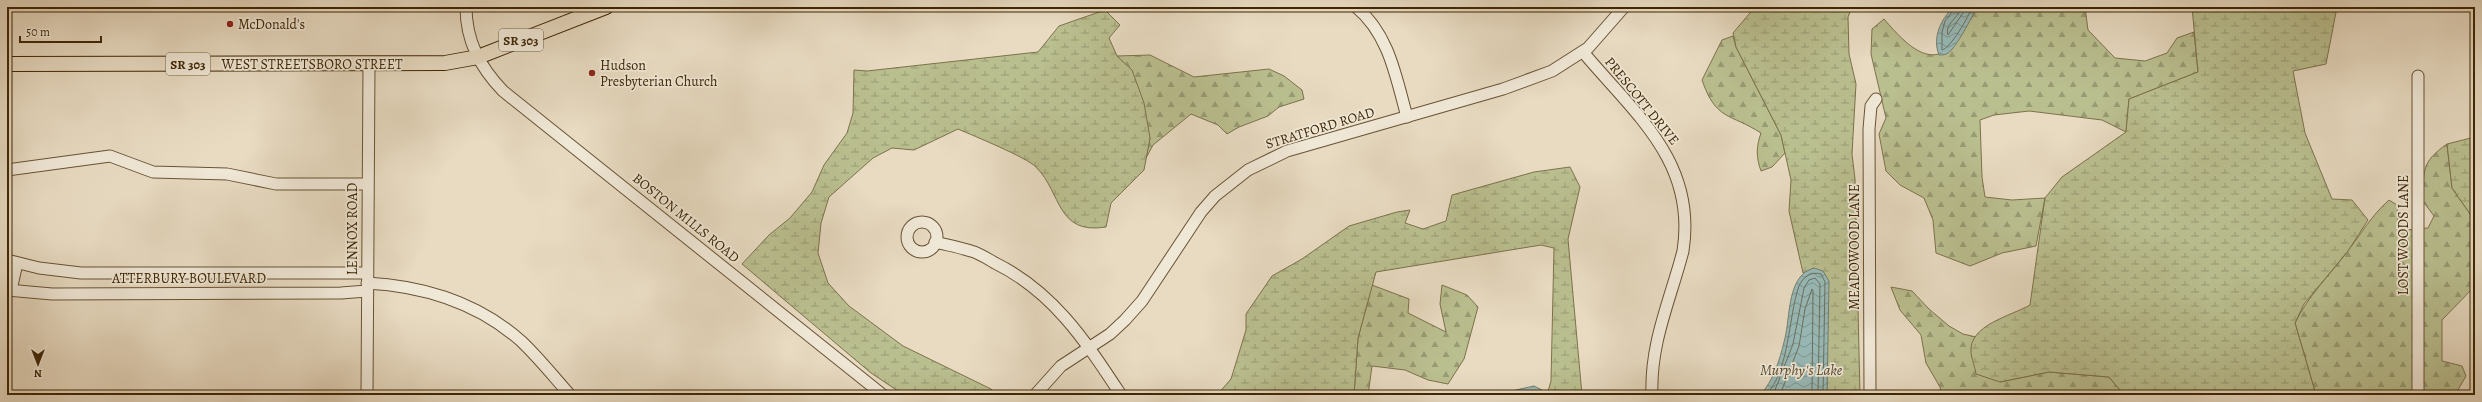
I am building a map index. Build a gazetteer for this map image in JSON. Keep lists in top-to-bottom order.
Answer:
{
  "streets": {
    "main road": ["SR 303", "WEST STREETSBORO STREET"],
    "street": [
      "PRESCOTT DRIVE",
      "STRATFORD ROAD",
      "BOSTON MILLS ROAD",
      "LENNOX ROAD",
      "LOST WOODS LANE",
      "MEADOWOOD LANE",
      "ATTERBURY BOULEVARD"
    ]
  },
  "crossings": [
    ["WEST STREETSBORO STREET", "BOSTON MILLS ROAD"],
    ["WEST STREETSBORO STREET", "LENNOX ROAD"],
    ["PRESCOTT DRIVE", "STRATFORD ROAD"],
    ["LENNOX ROAD", "ATTERBURY BOULEVARD"]
  ],
  "water": ["Murphy's Lake"],
  "places": ["McDonald's", "Hudson Presbyterian Church"],
  "scale_bar": "50 m",
  "north": "bottom"
}
